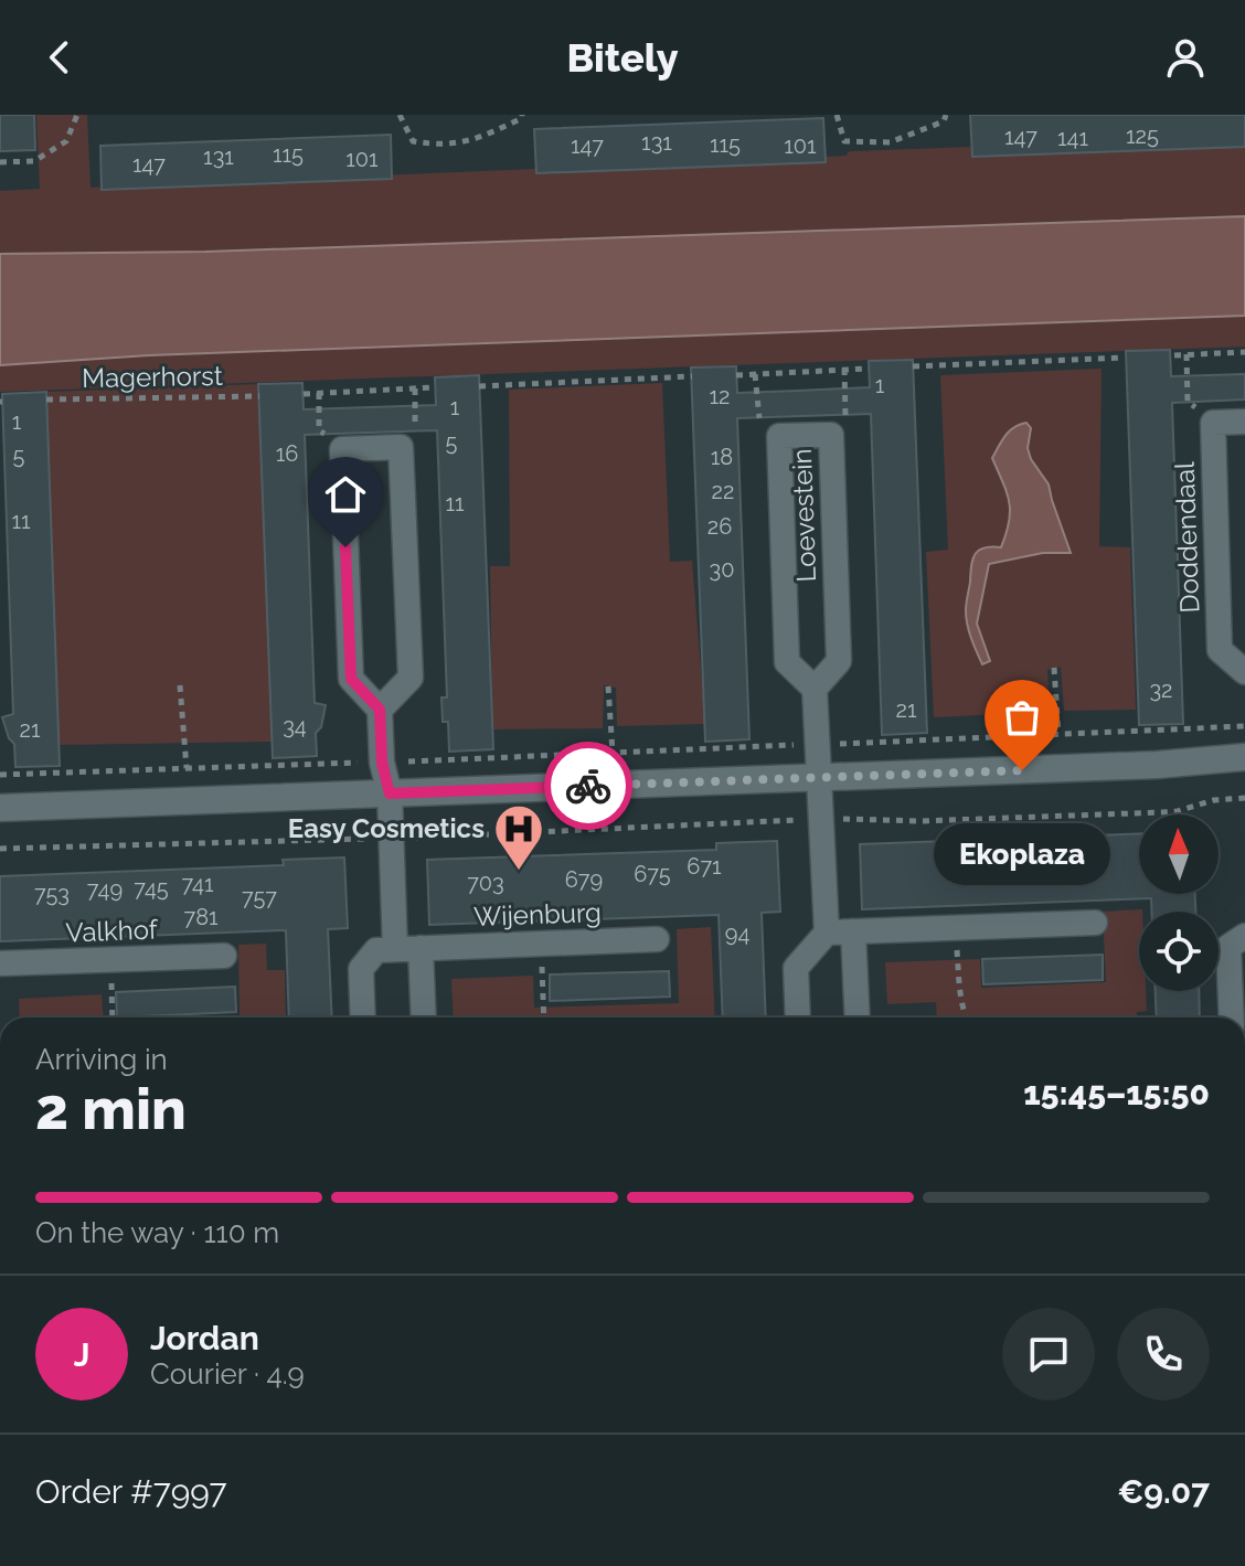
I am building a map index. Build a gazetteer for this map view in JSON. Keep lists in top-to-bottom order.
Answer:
{
  "streets": {
    "street": [
      "Loevestein",
      "Doddendaal",
      "Wijenburg",
      "Valkhof"
    ],
    "path": ["Magerhorst"]
  },
  "places": {
    "other": ["Ekoplaza"],
    "hospital": ["Easy Cosmetics"]
  },
  "house_numbers": [
    "125",
    "147",
    "141",
    "131",
    "115",
    "147",
    "101",
    "115",
    "131",
    "101",
    "147",
    "1",
    "12",
    "1",
    "1",
    "5",
    "16",
    "5",
    "18",
    "22",
    "11",
    "11",
    "26",
    "30",
    "32",
    "21",
    "34",
    "21",
    "671",
    "675",
    "679",
    "703",
    "741",
    "745",
    "749",
    "753",
    "757",
    "781",
    "94"
  ],
  "north": "top",
  "page": {
    "header": "Bitely",
    "bubble": "Ekoplaza",
    "heading": ["2 min", "Arriving in", "15:45–15:50"],
    "panel": [
      "Jordan",
      "Courier · 4.9",
      "Order #7997",
      "€9.07"
    ],
    "bar": "On the way · 110 m",
    "round": "J"
  }
}
